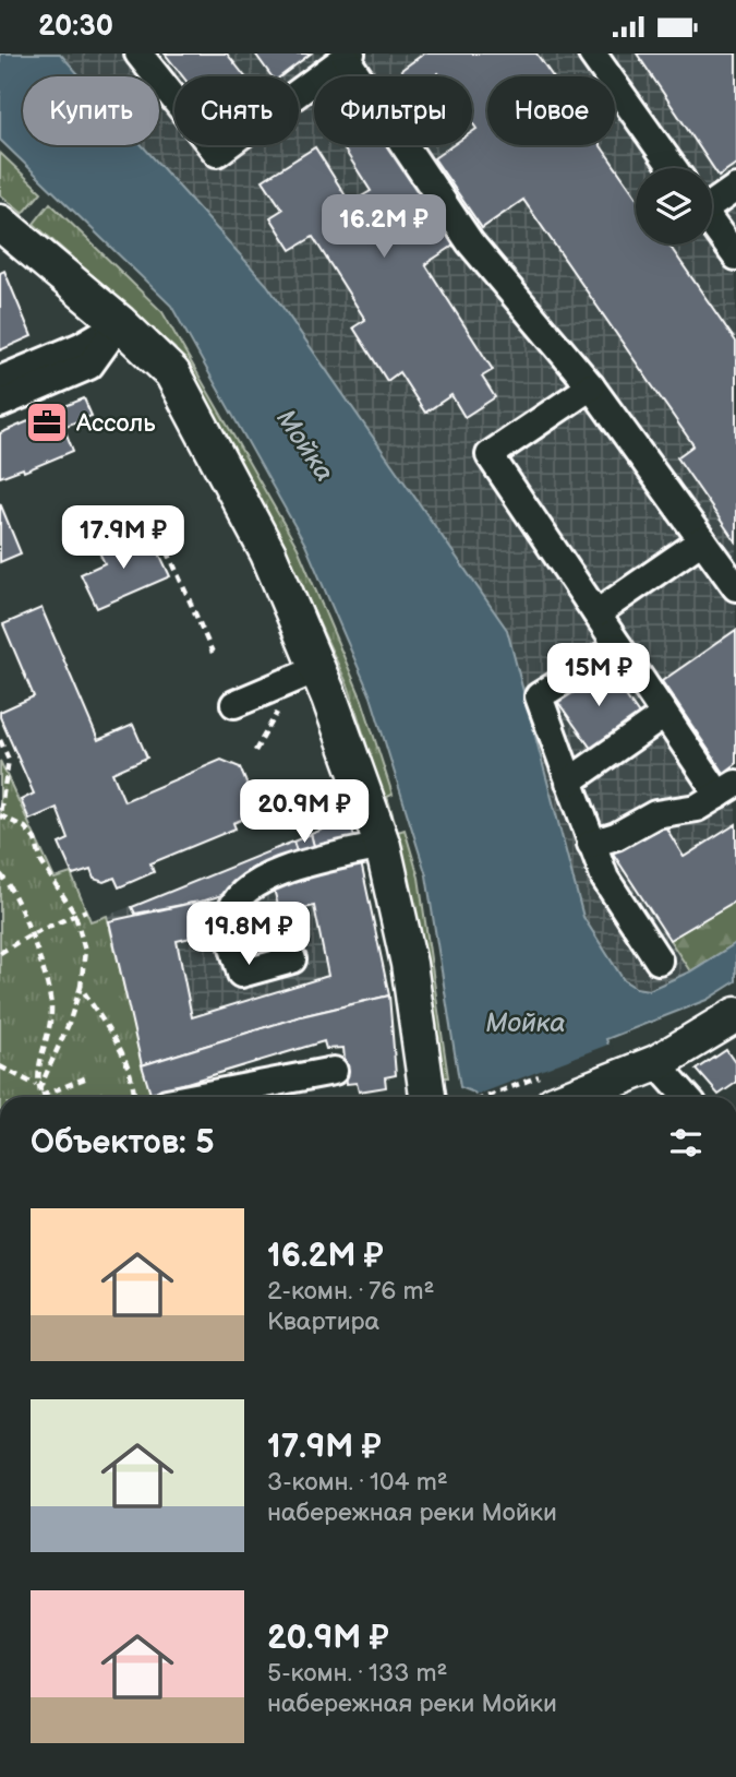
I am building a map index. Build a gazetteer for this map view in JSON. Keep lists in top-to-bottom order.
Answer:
{
  "water": ["Мойка"],
  "places": {
    "office": ["Ассоль"]
  },
  "page": {
    "status": "20:30",
    "chip": [
      "Купить",
      "Снять",
      "Фильтры",
      "Новое"
    ],
    "price": [
      "16.2M ₽",
      "17.9M ₽",
      "15M ₽",
      "20.9M ₽",
      "19.8M ₽"
    ],
    "heading": "Объектов: 5",
    "list": [
      {
        "name": "16.2M ₽",
        "note": "2-комн. · 76 m² · Квартира"
      },
      {
        "name": "17.9M ₽",
        "note": "3-комн. · 104 m² · набережная реки Мойки"
      },
      {
        "name": "20.9M ₽",
        "note": "5-комн. · 133 m² · набережная реки Мойки"
      }
    ]
  }
}
